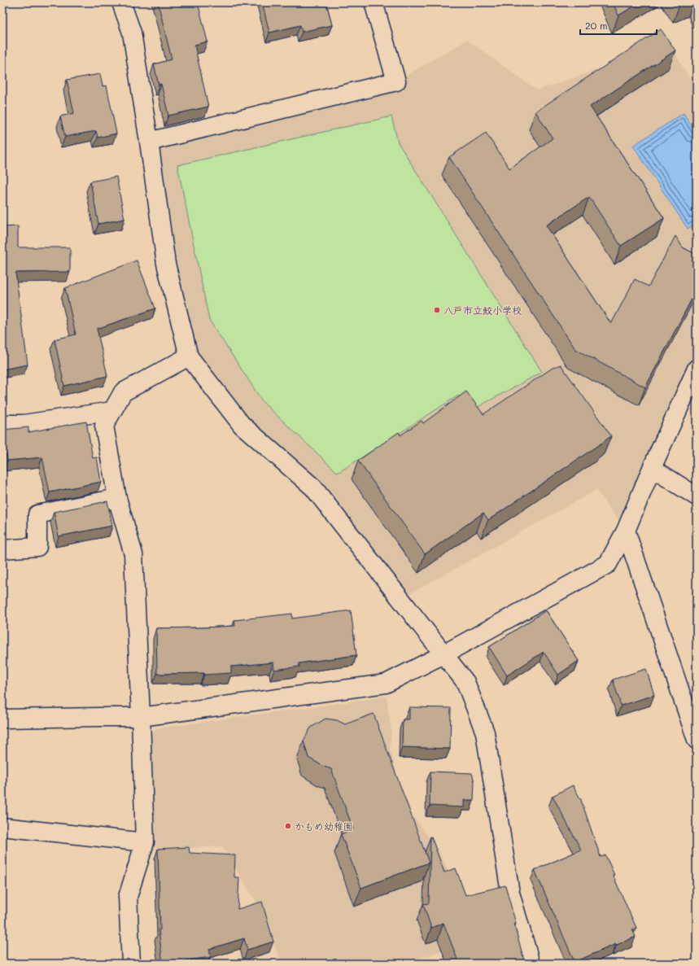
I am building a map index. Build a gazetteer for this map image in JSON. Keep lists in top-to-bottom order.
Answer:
{
  "places": ["八戸市立鮫小学校", "かもめ幼稚園"],
  "scale_bar": "20 m"
}
